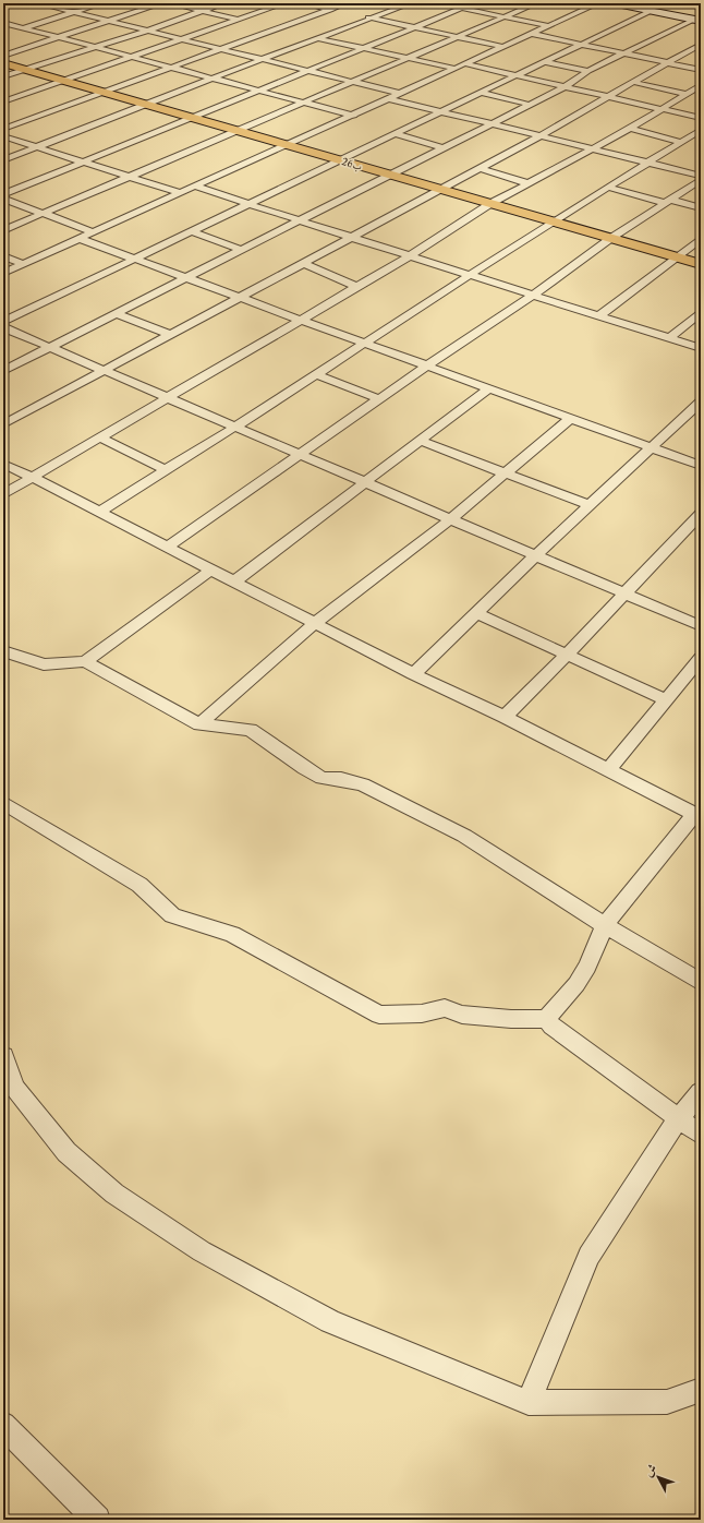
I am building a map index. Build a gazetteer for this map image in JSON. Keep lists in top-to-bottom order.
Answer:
{
  "streets": {
    "highway": ["26ب"]
  },
  "north": "top left"
}
